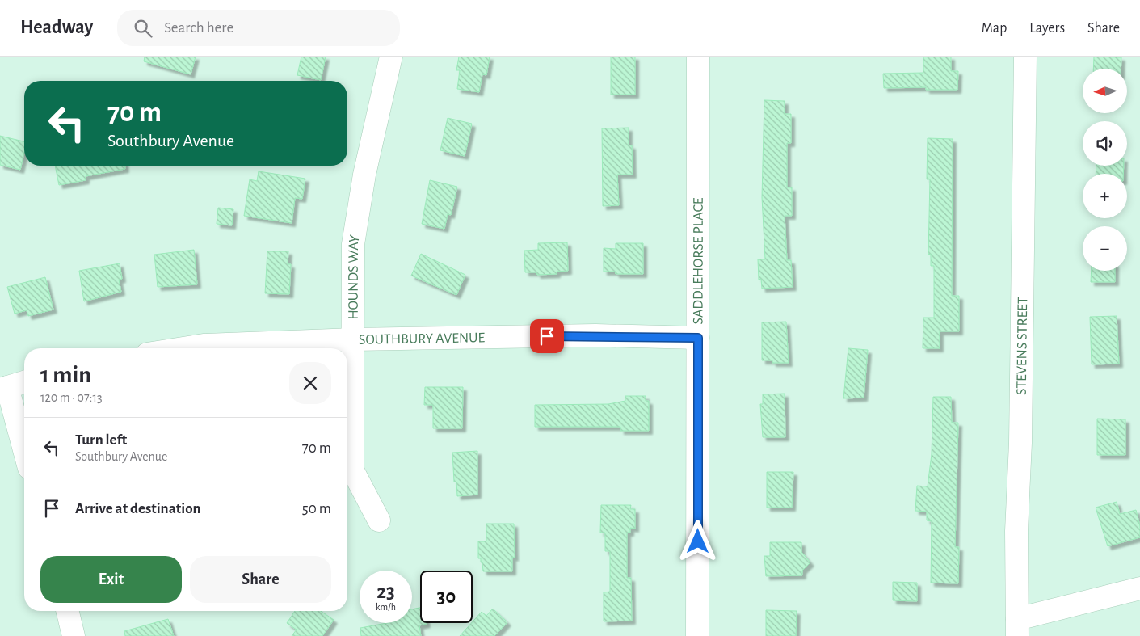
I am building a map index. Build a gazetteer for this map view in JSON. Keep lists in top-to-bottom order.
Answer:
{
  "streets": {
    "street": [
      "SADDLEHORSE PLACE",
      "HOUNDS WAY",
      "SOUTHBURY AVENUE",
      "STEVENS STREET"
    ]
  },
  "crossings": [
    ["SADDLEHORSE PLACE", "SOUTHBURY AVENUE"],
    ["HOUNDS WAY", "SOUTHBURY AVENUE"]
  ],
  "north": "left",
  "page": {
    "header": "Headway",
    "search": "Search here",
    "nav": ["Map", "Layers", "Share"],
    "map_buttons": ["+", "−"],
    "turn": ["70 m", "Southbury Avenue"],
    "heading": ["1 min", "120 m · 07:13"],
    "list": [
      {
        "name": "Turn left",
        "note": "Southbury Avenue",
        "value": "70 m"
      },
      {
        "name": "Arrive at destination",
        "value": "50 m"
      }
    ],
    "buttons": ["Exit", "Share"],
    "speed": "23 km/h",
    "limit": "30"
  }
}
